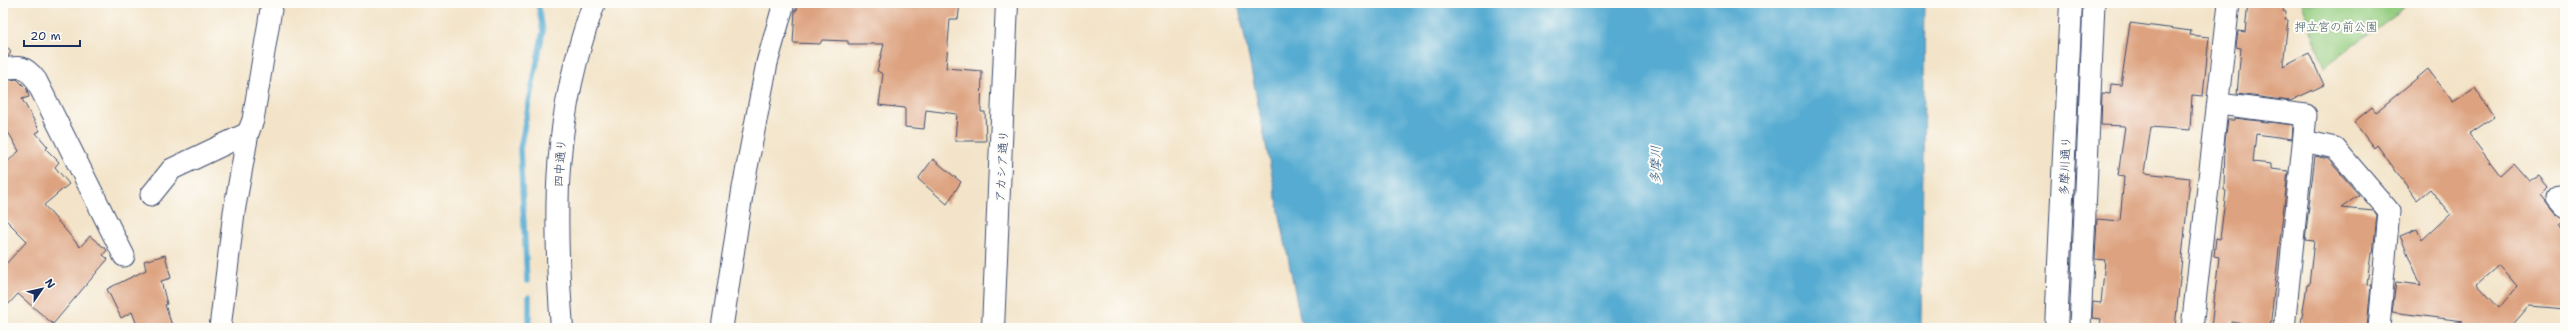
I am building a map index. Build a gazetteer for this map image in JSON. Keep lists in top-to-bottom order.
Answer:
{
  "streets": {
    "street": ["四中通り", "アカシア通り", "多摩川通り"]
  },
  "water": ["多摩川"],
  "parks": ["押立宮の前公園"],
  "scale_bar": "20 m",
  "north": "top right"
}
